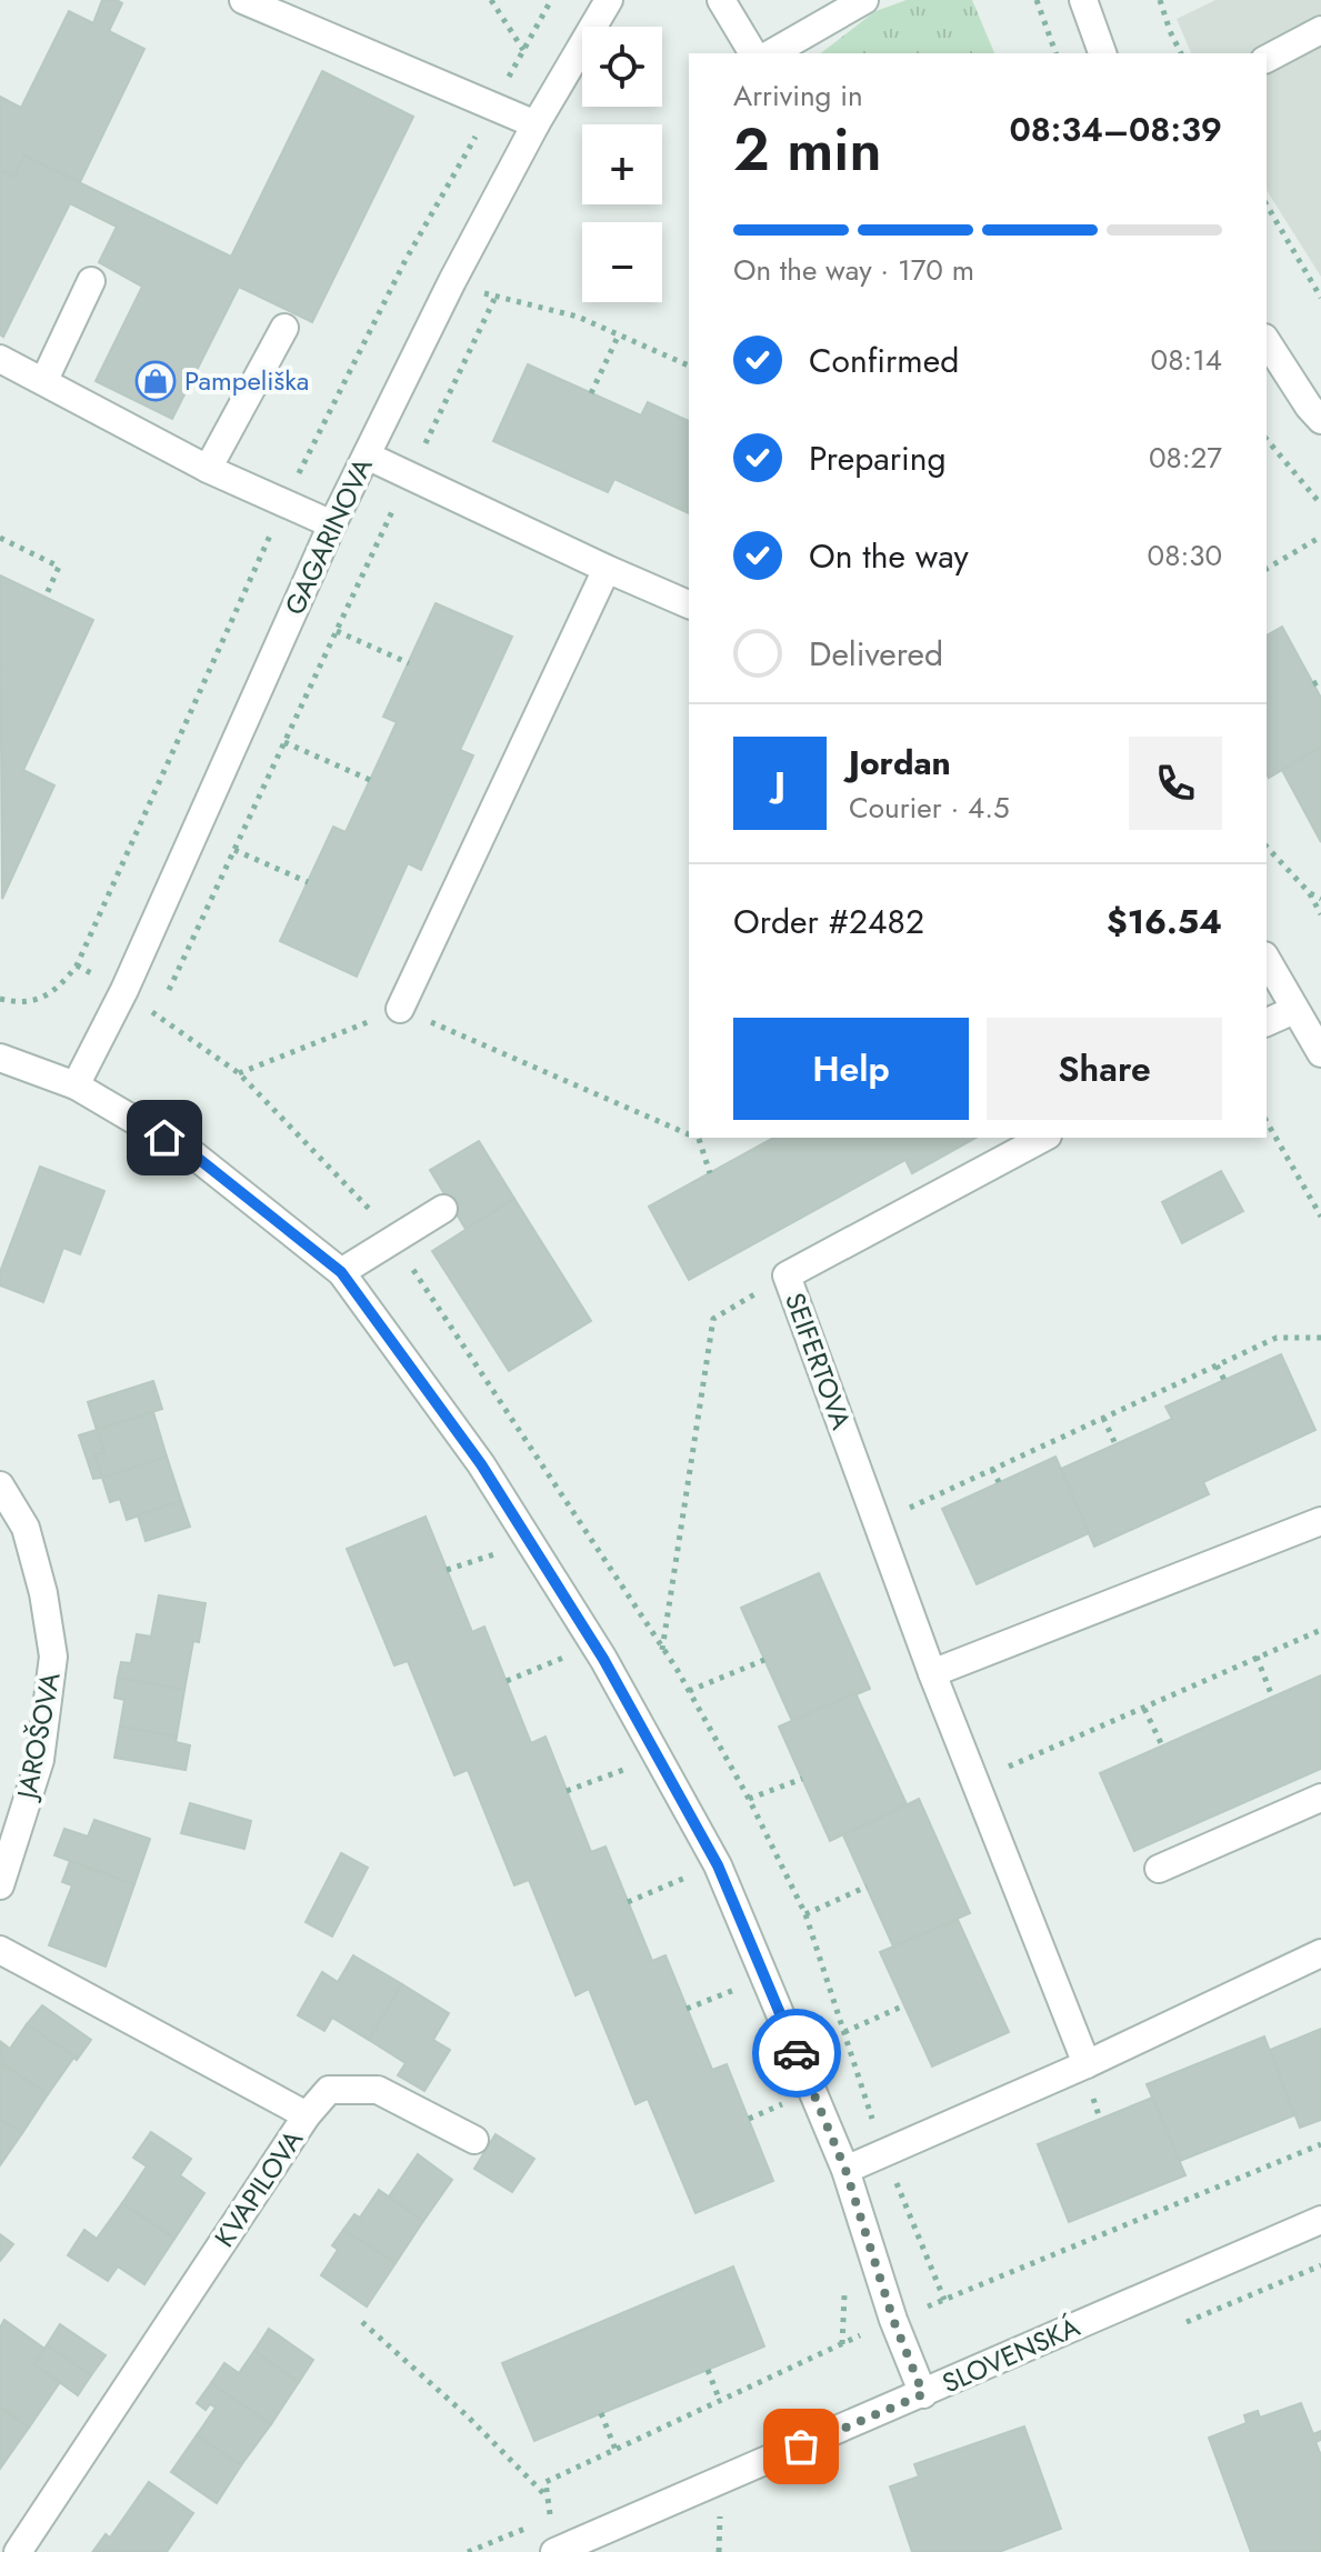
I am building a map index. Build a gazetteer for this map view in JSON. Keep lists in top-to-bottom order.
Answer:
{
  "streets": {
    "street": [
      "GAGARINOVA",
      "SEIFERTOVA",
      "JAROŠOVA",
      "KVAPILOVA",
      "SLOVENSKÁ"
    ]
  },
  "places": {
    "shop": ["Pampeliška"]
  },
  "page": {
    "map_buttons": ["+", "−"],
    "heading": ["2 min", "Arriving in", "08:34–08:39"],
    "panel": [
      "Jordan",
      "Courier · 4.5",
      "Order #2482",
      "$16.54"
    ],
    "bar": "On the way · 170 m",
    "list": [
      ["Confirmed", "08:14"],
      ["Preparing", "08:27"],
      ["On the way", "08:30"],
      "Delivered"
    ],
    "round": "J",
    "buttons": ["Help", "Share"]
  }
}
